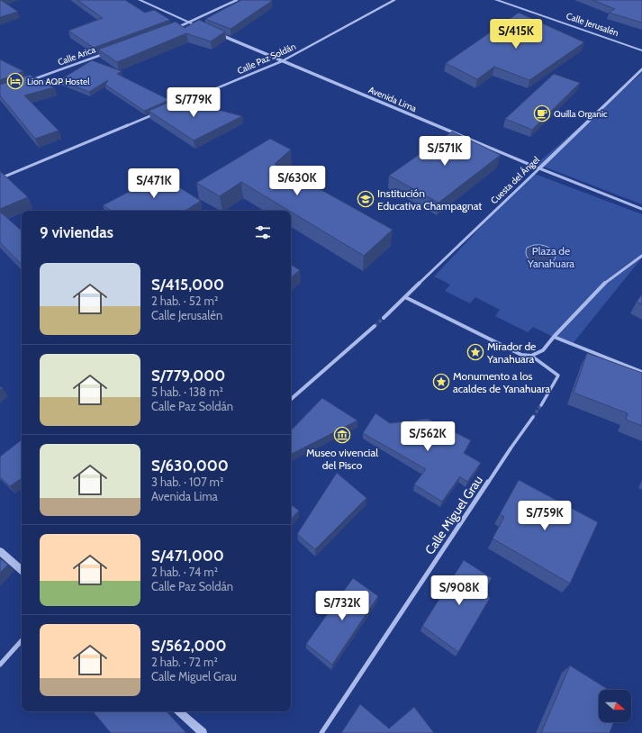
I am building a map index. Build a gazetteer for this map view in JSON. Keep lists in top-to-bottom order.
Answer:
{
  "streets": {
    "street": [
      "Calle Jerusalén",
      "Calle Arica",
      "Calle Paz Soldán",
      "Avenida Lima",
      "Cuesta del Ángel",
      "Calle Miguel Grau"
    ]
  },
  "crossings": [
    ["Calle Paz Soldán", "Avenida Lima"],
    ["Avenida Lima", "Cuesta del Ángel"]
  ],
  "parks": ["Plaza de Yanahuara"],
  "places": {
    "hotel": ["Lion AQP Hostel"],
    "cafe": ["Quilla Organic"],
    "school or university": ["Institución Educativa Champagnat"],
    "place": ["Mirador de Yanahuara", "Monumento a los acaldes de Yanahuara"],
    "museum": ["Museo vivencial del Pisco"]
  },
  "north": "right",
  "page": {
    "price": [
      "S/415K",
      "S/779K",
      "S/571K",
      "S/630K",
      "S/471K",
      "S/562K",
      "S/759K",
      "S/908K",
      "S/732K"
    ],
    "heading": "9 viviendas",
    "list": [
      {
        "name": "S/415,000",
        "note": "2 hab. · 52 m² · Calle Jerusalén"
      },
      {
        "name": "S/779,000",
        "note": "5 hab. · 138 m² · Calle Paz Soldán"
      },
      {
        "name": "S/630,000",
        "note": "3 hab. · 107 m² · Avenida Lima"
      },
      {
        "name": "S/471,000",
        "note": "2 hab. · 74 m² · Calle Paz Soldán"
      },
      {
        "name": "S/562,000",
        "note": "2 hab. · 72 m² · Calle Miguel Grau"
      }
    ]
  }
}
